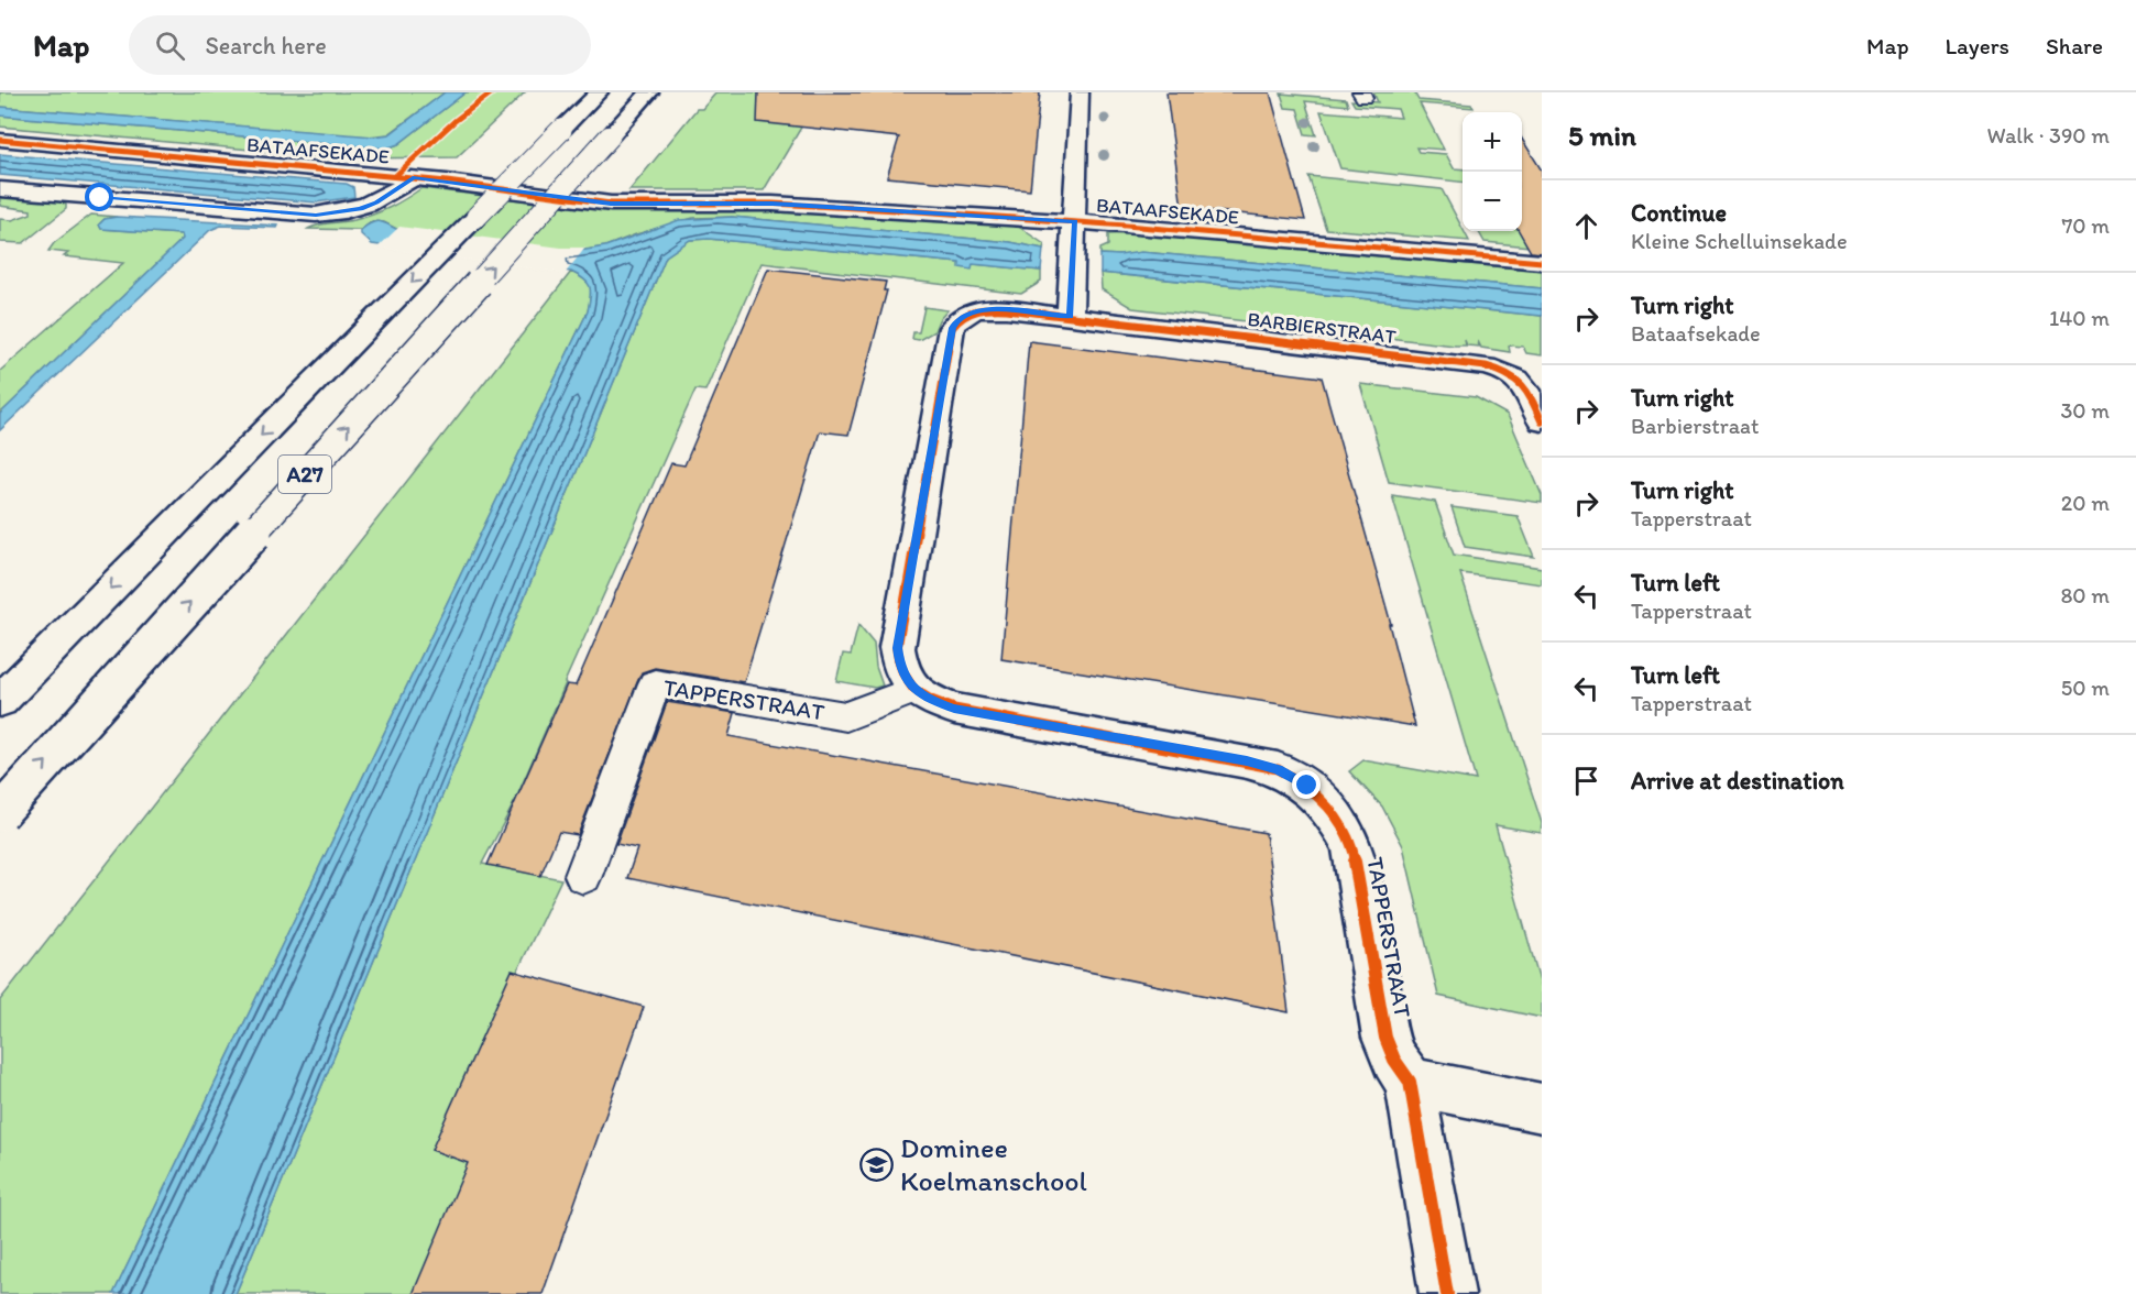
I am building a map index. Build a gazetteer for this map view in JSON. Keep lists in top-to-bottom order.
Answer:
{
  "streets": {
    "main road": [
      "BATAAFSEKADE",
      "BARBIERSTRAAT",
      "A27",
      "TAPPERSTRAAT"
    ]
  },
  "places": {
    "school or university": ["Dominee Koelmanschool"]
  },
  "page": {
    "header": "Map",
    "search": "Search here",
    "nav": ["Map", "Layers", "Share"],
    "heading": ["5 min", "Walk · 390 m"],
    "map_buttons": ["+", "−"],
    "list": [
      ["Continue", "Kleine Schelluinsekade", "70 m"],
      ["Turn right", "Bataafsekade", "140 m"],
      ["Turn right", "Barbierstraat", "30 m"],
      ["Turn right", "Tapperstraat", "20 m"],
      ["Turn left", "Tapperstraat", "80 m"],
      ["Turn left", "Tapperstraat", "50 m"],
      "Arrive at destination"
    ]
  }
}
